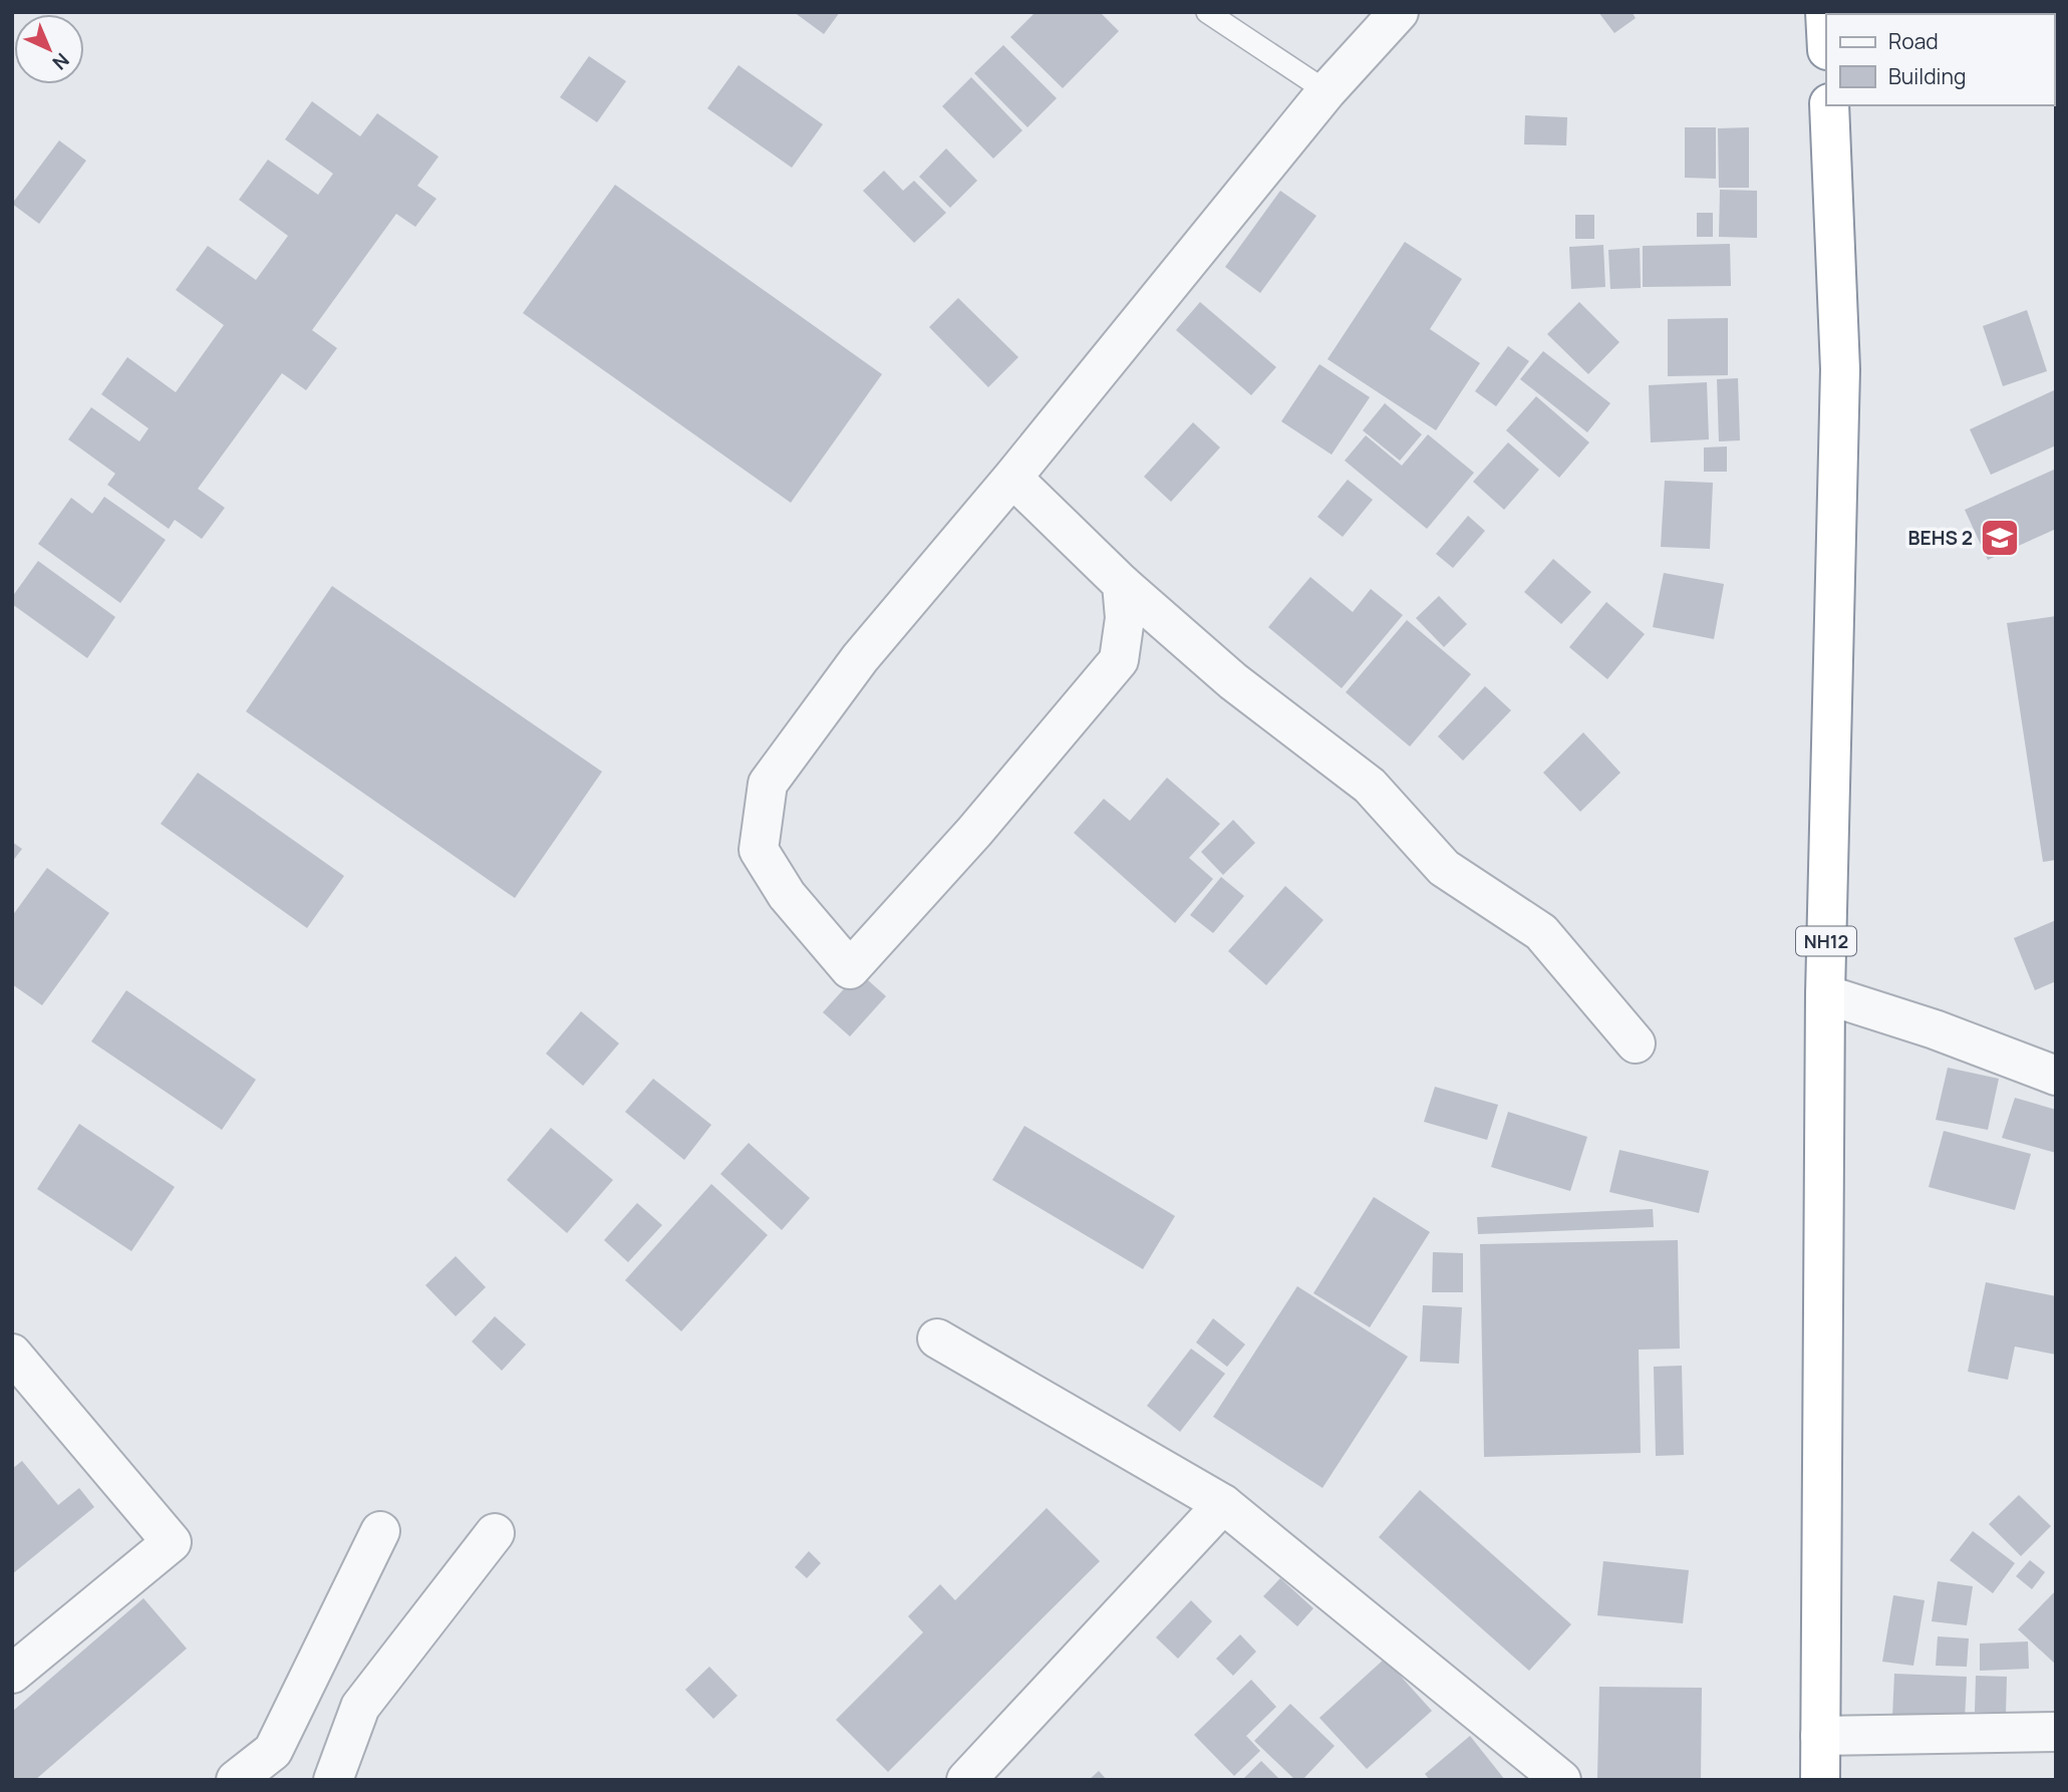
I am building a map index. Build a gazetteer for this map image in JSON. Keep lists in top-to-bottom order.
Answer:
{
  "streets": {
    "highway": ["NH12"]
  },
  "places": {
    "school or university": ["BEHS 2"]
  },
  "legend": ["Road", "Building"],
  "north": "bottom right"
}
